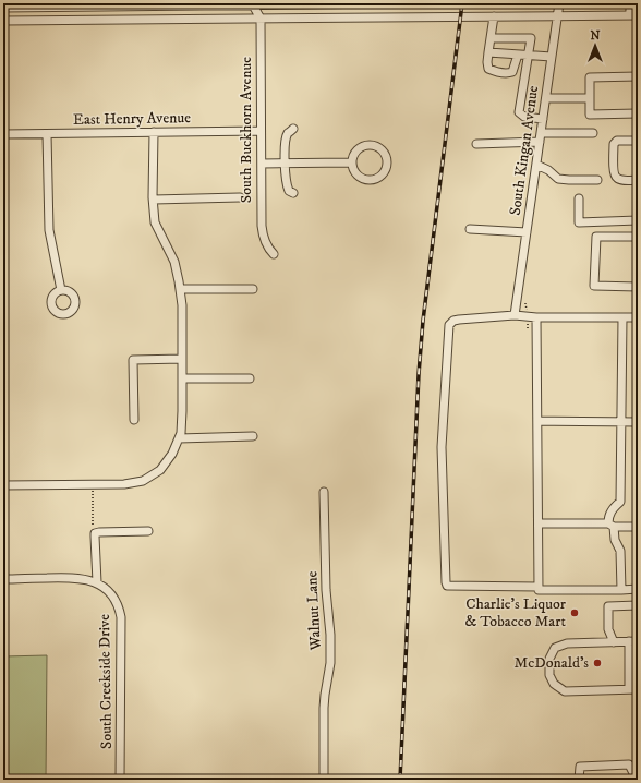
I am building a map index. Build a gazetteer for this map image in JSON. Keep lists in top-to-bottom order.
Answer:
{
  "streets": {
    "street": [
      "East Henry Avenue",
      "South Buckhorn Avenue",
      "South Kingan Avenue",
      "Walnut Lane",
      "South Creekside Drive"
    ]
  },
  "crossings": [
    ["East Henry Avenue", "South Buckhorn Avenue"]
  ],
  "places": ["Charlie's Liquor & Tobacco Mart", "McDonald's"],
  "north": "top"
}
